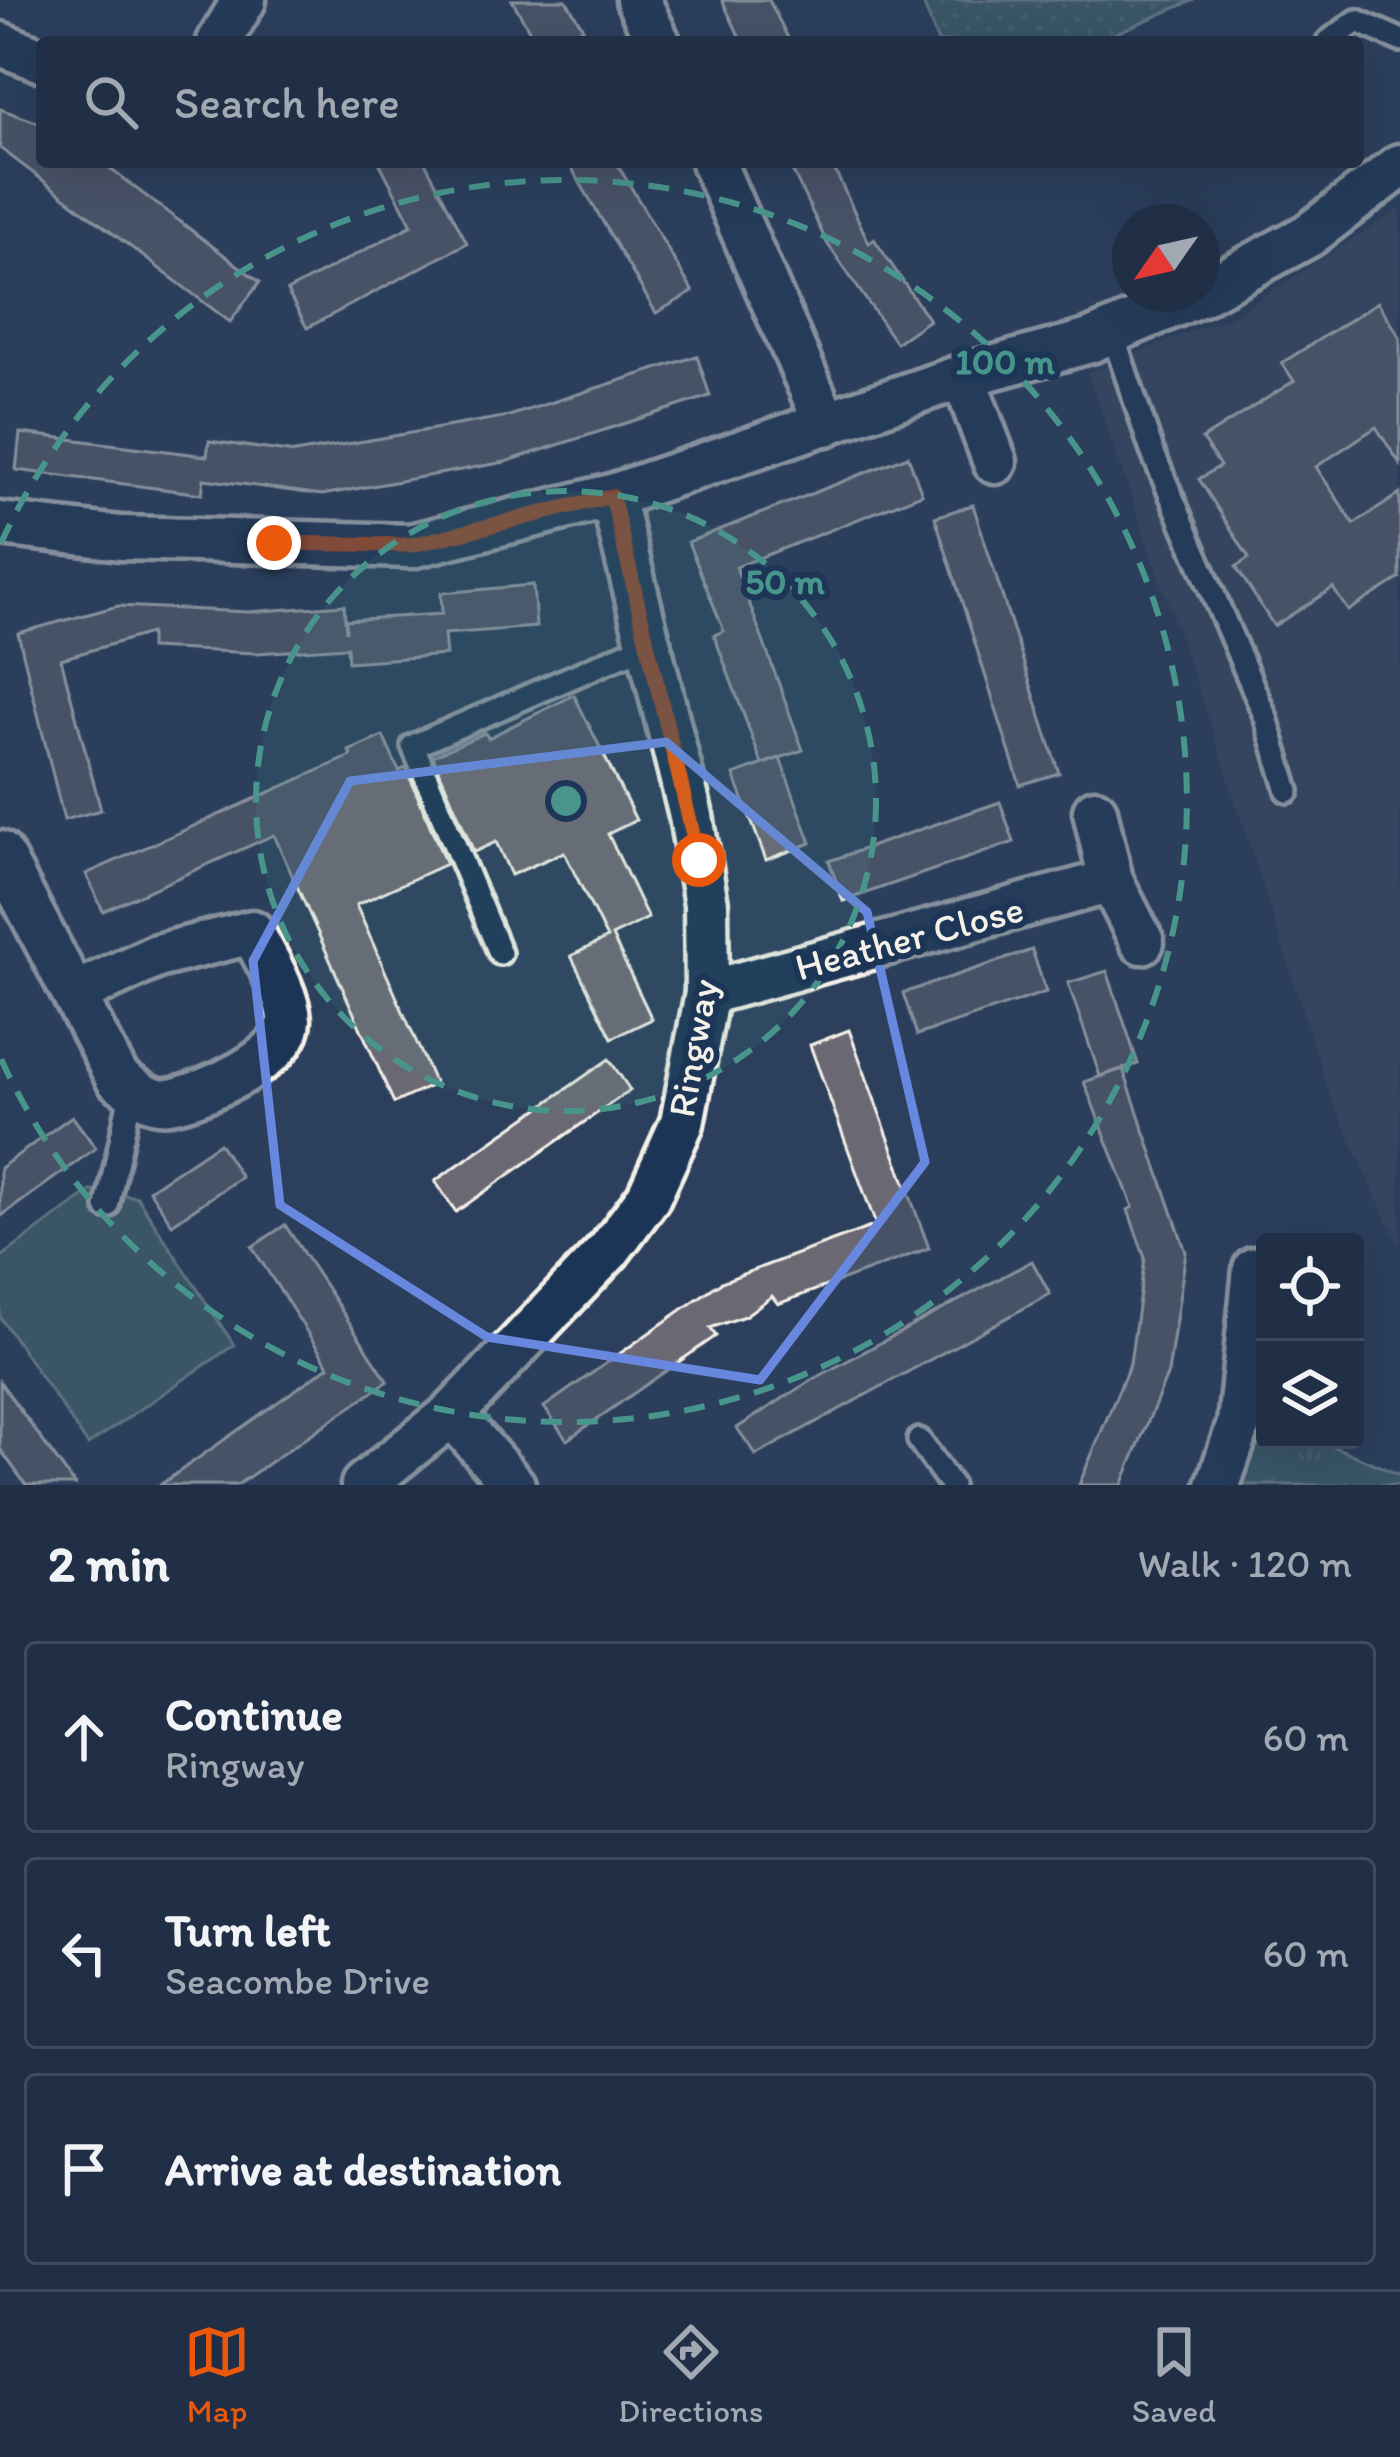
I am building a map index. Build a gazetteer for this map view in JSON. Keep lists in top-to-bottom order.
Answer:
{
  "streets": {
    "street": ["Heather Close", "Ringway"]
  },
  "crossings": [
    ["Heather Close", "Ringway"]
  ],
  "north": "bottom left",
  "page": {
    "search": "Search here",
    "heading": ["2 min", "Walk · 120 m"],
    "list": [
      ["Continue", "Ringway", "60 m"],
      ["Turn left", "Seacombe Drive", "60 m"],
      "Arrive at destination"
    ],
    "nav": ["Map", "Directions", "Saved"]
  },
  "rings": ["100 m", "50 m"]
}
